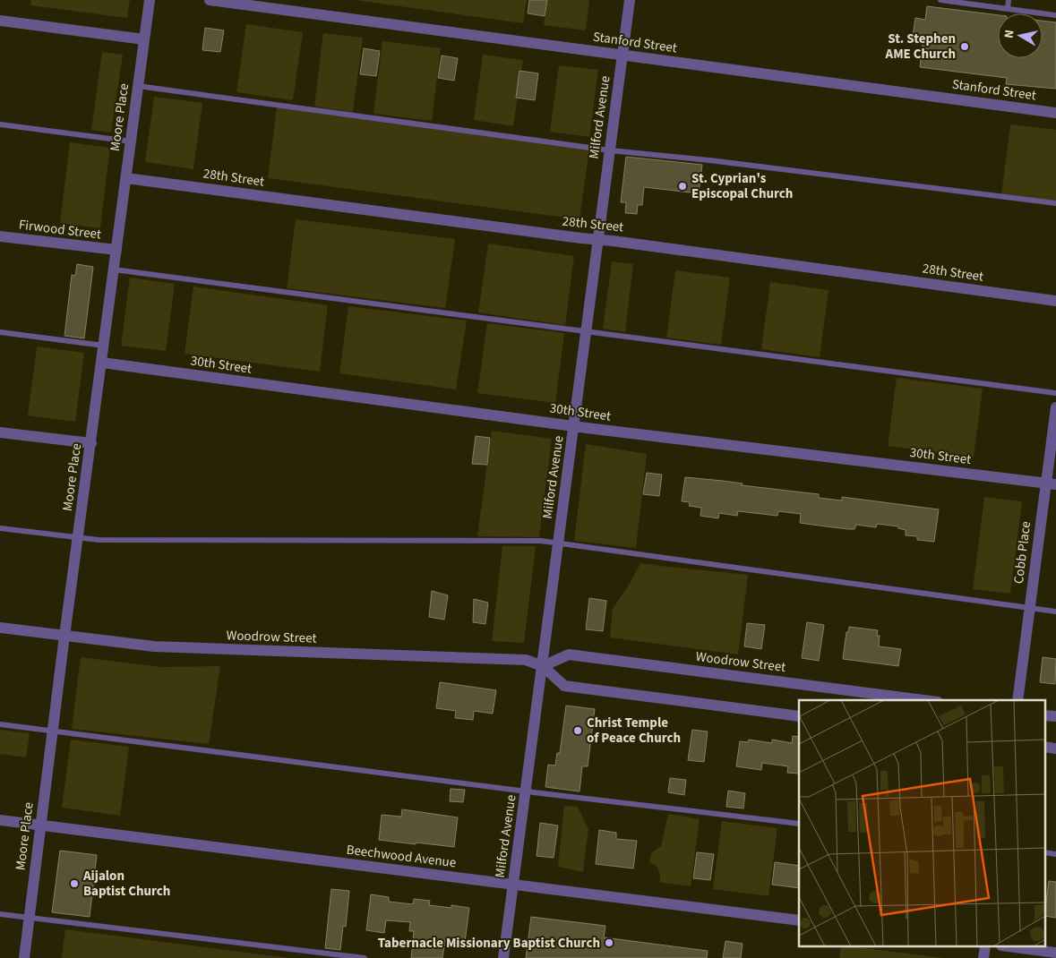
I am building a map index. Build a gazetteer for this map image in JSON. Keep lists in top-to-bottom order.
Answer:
{
  "streets": {
    "street": [
      "Stanford Street",
      "Moore Place",
      "Milford Avenue",
      "28th Street",
      "Firwood Street",
      "30th Street",
      "Cobb Place",
      "Woodrow Street",
      "Beechwood Avenue"
    ]
  },
  "crossings": [
    ["Stanford Street", "Milford Avenue"],
    ["Moore Place", "28th Street"],
    ["Moore Place", "Firwood Street"],
    ["Moore Place", "30th Street"],
    ["Moore Place", "Woodrow Street"],
    ["Moore Place", "Beechwood Avenue"],
    ["Milford Avenue", "28th Street"],
    ["Milford Avenue", "30th Street"],
    ["Milford Avenue", "Woodrow Street"],
    ["Milford Avenue", "Beechwood Avenue"],
    ["30th Street", "Cobb Place"]
  ],
  "places": [
    "St. Stephen AME Church",
    "St. Cyprian's Episcopal Church",
    "Christ Temple of Peace Church",
    "Aijalon Baptist Church",
    "Tabernacle Missionary Baptist Church"
  ],
  "north": "left"
}
